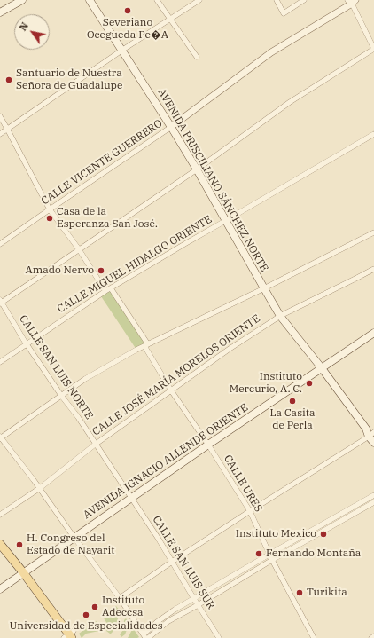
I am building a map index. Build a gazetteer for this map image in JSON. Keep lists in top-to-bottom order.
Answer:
{
  "streets": {
    "main road": ["AVENIDA PRISCILIANO SÁNCHEZ NORTE", "AVENIDA IGNACIO ALLENDE ORIENTE"],
    "street": [
      "CALLE VICENTE GUERRERO",
      "CALLE MIGUEL HIDALGO ORIENTE",
      "CALLE SAN LUIS NORTE",
      "CALLE JOSÉ MARÍA MORELOS ORIENTE",
      "CALLE URES",
      "CALLE SAN LUIS SUR"
    ]
  },
  "crossings": [
    ["CALLE VICENTE GUERRERO", "AVENIDA PRISCILIANO SÁNCHEZ NORTE"],
    ["CALLE VICENTE GUERRERO", "CALLE URES"],
    ["AVENIDA PRISCILIANO SÁNCHEZ NORTE", "CALLE MIGUEL HIDALGO ORIENTE"],
    ["AVENIDA PRISCILIANO SÁNCHEZ NORTE", "CALLE JOSÉ MARÍA MORELOS ORIENTE"],
    ["AVENIDA PRISCILIANO SÁNCHEZ NORTE", "AVENIDA IGNACIO ALLENDE ORIENTE"],
    ["CALLE MIGUEL HIDALGO ORIENTE", "CALLE SAN LUIS NORTE"],
    ["CALLE MIGUEL HIDALGO ORIENTE", "CALLE URES"],
    ["CALLE SAN LUIS NORTE", "CALLE JOSÉ MARÍA MORELOS ORIENTE"],
    ["CALLE SAN LUIS NORTE", "AVENIDA IGNACIO ALLENDE ORIENTE"],
    ["CALLE SAN LUIS NORTE", "CALLE SAN LUIS SUR"],
    ["CALLE JOSÉ MARÍA MORELOS ORIENTE", "CALLE URES"],
    ["AVENIDA IGNACIO ALLENDE ORIENTE", "CALLE URES"],
    ["AVENIDA IGNACIO ALLENDE ORIENTE", "CALLE SAN LUIS SUR"]
  ],
  "places": [
    "Severiano Ocegueda Pe�A",
    "Santuario de Nuestra Señora de Guadalupe",
    "Casa de la Esperanza San José.",
    "Amado Nervo",
    "Instituto Mercurio, A. C.",
    "La Casita de Perla",
    "Instituto Mexico",
    "H. Congreso del Estado de Nayarit",
    "Fernando Montaña",
    "Turikita",
    "Instituto Adeccsa",
    "Universidad de Especialidades"
  ],
  "north": "top left"
}
